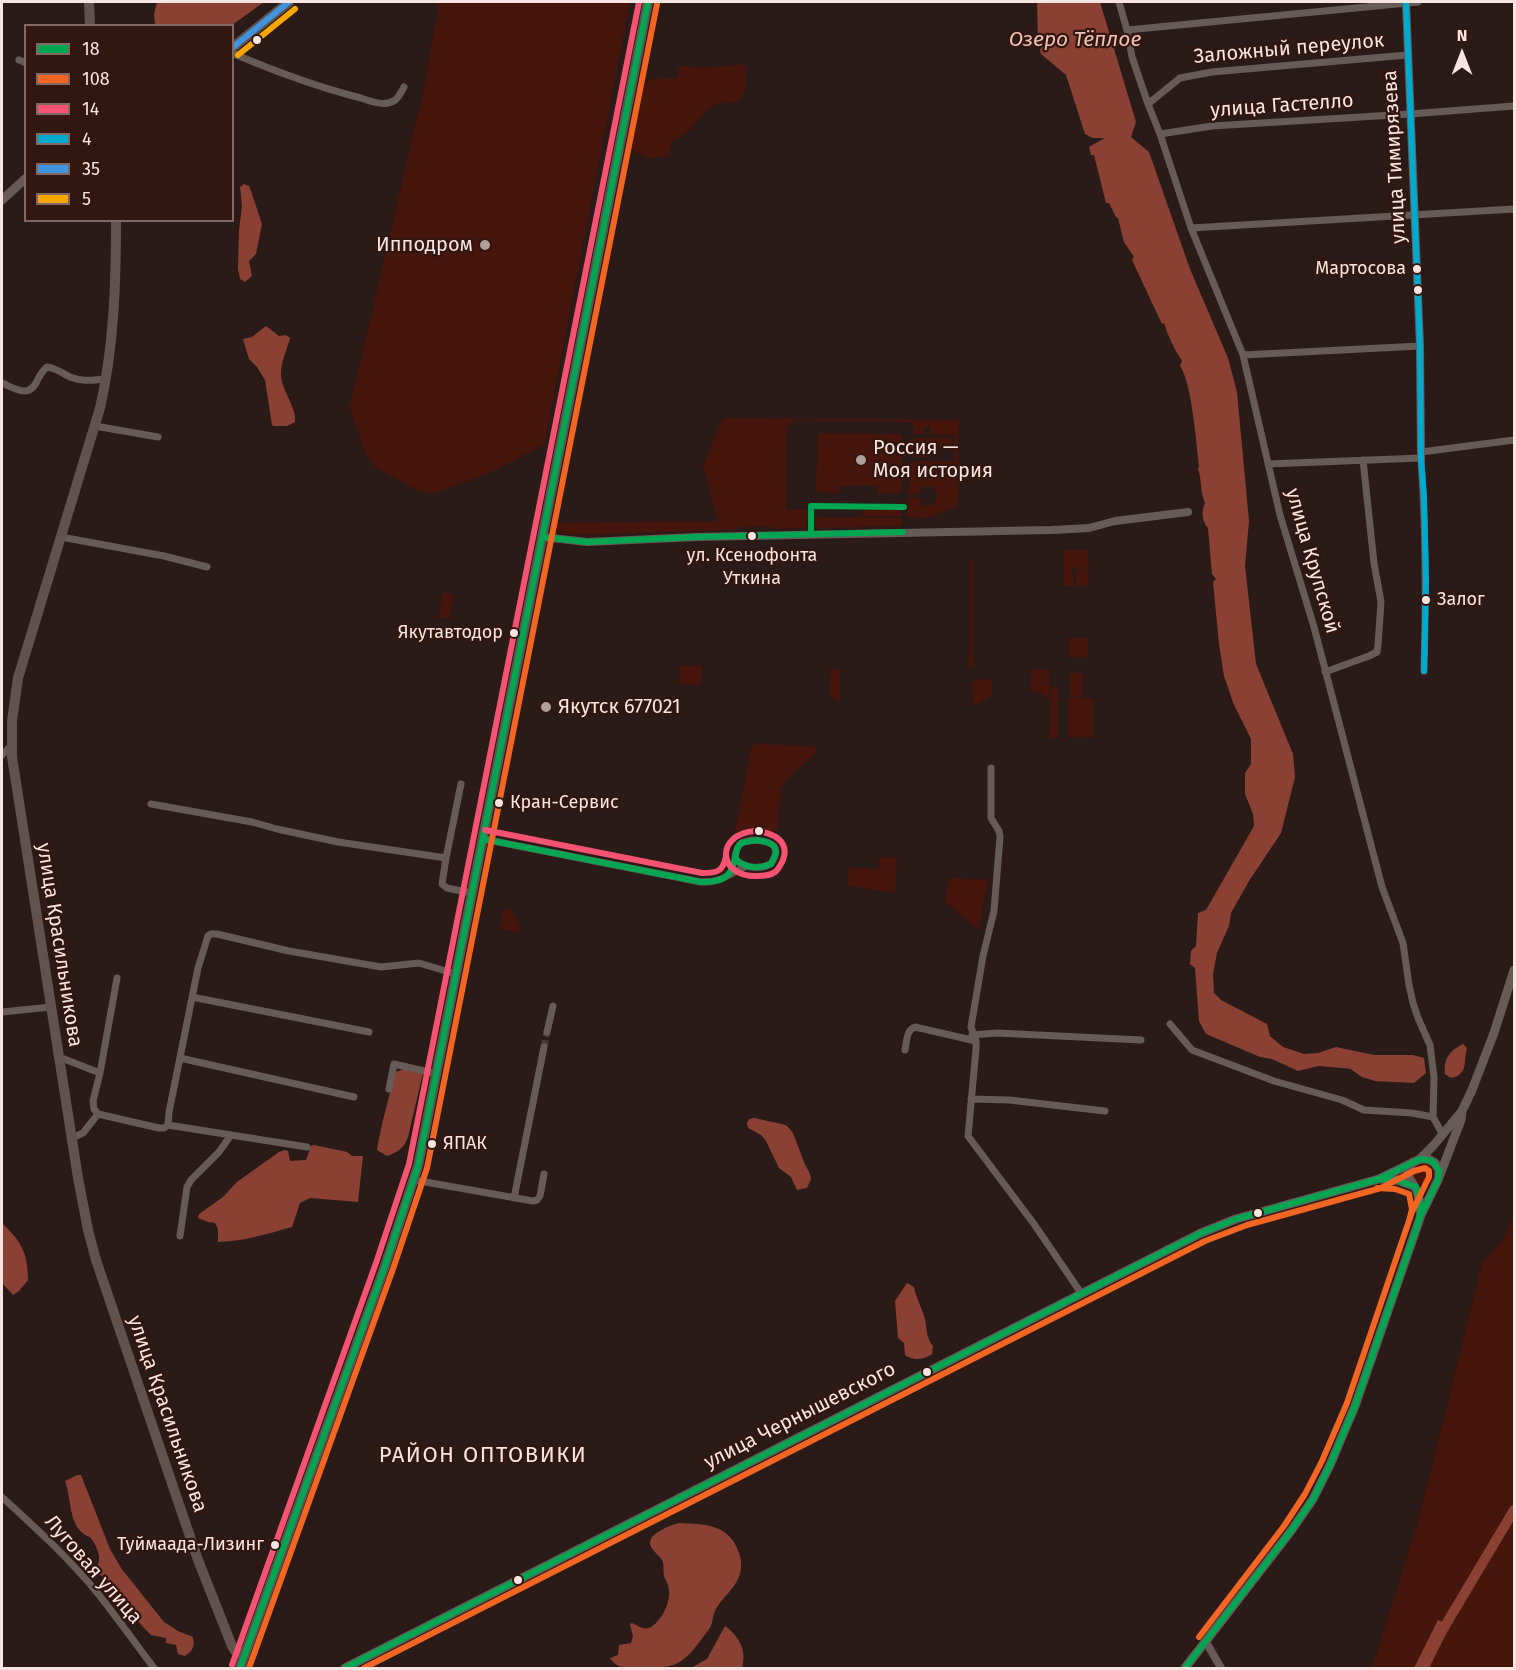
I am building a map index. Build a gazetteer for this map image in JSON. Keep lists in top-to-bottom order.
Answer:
{
  "streets": {
    "main road": ["улица Красильникова", "улица Чернышевского"],
    "street": [
      "Заложный переулок",
      "улица Гастелло",
      "улица Тимирязева",
      "улица Крупской",
      "Луговая улица"
    ]
  },
  "crossings": [
    ["Заложный переулок", "улица Тимирязева"],
    ["Заложный переулок", "улица Крупской"],
    ["улица Гастелло", "улица Тимирязева"],
    ["улица Гастелло", "улица Крупской"]
  ],
  "districts": ["РАЙОН ОПТОВИКИ"],
  "water": ["Озеро Тёплое"],
  "places": [
    "Ипподром",
    "Мартосова",
    "Россия — Моя история",
    "ул. Ксенофонта Уткина",
    "Залог",
    "Якутавтодор",
    "Якутск 677021",
    "Кран-Сервис",
    "ЯПАК",
    "Туймаада-Лизинг"
  ],
  "lines": [
    "transit line 18",
    "transit line 14",
    "transit line 4",
    "transit line 35",
    "transit line 108",
    "transit line 5"
  ],
  "legend": [
    "18",
    "108",
    "14",
    "4",
    "35",
    "5"
  ],
  "north": "top"
}
